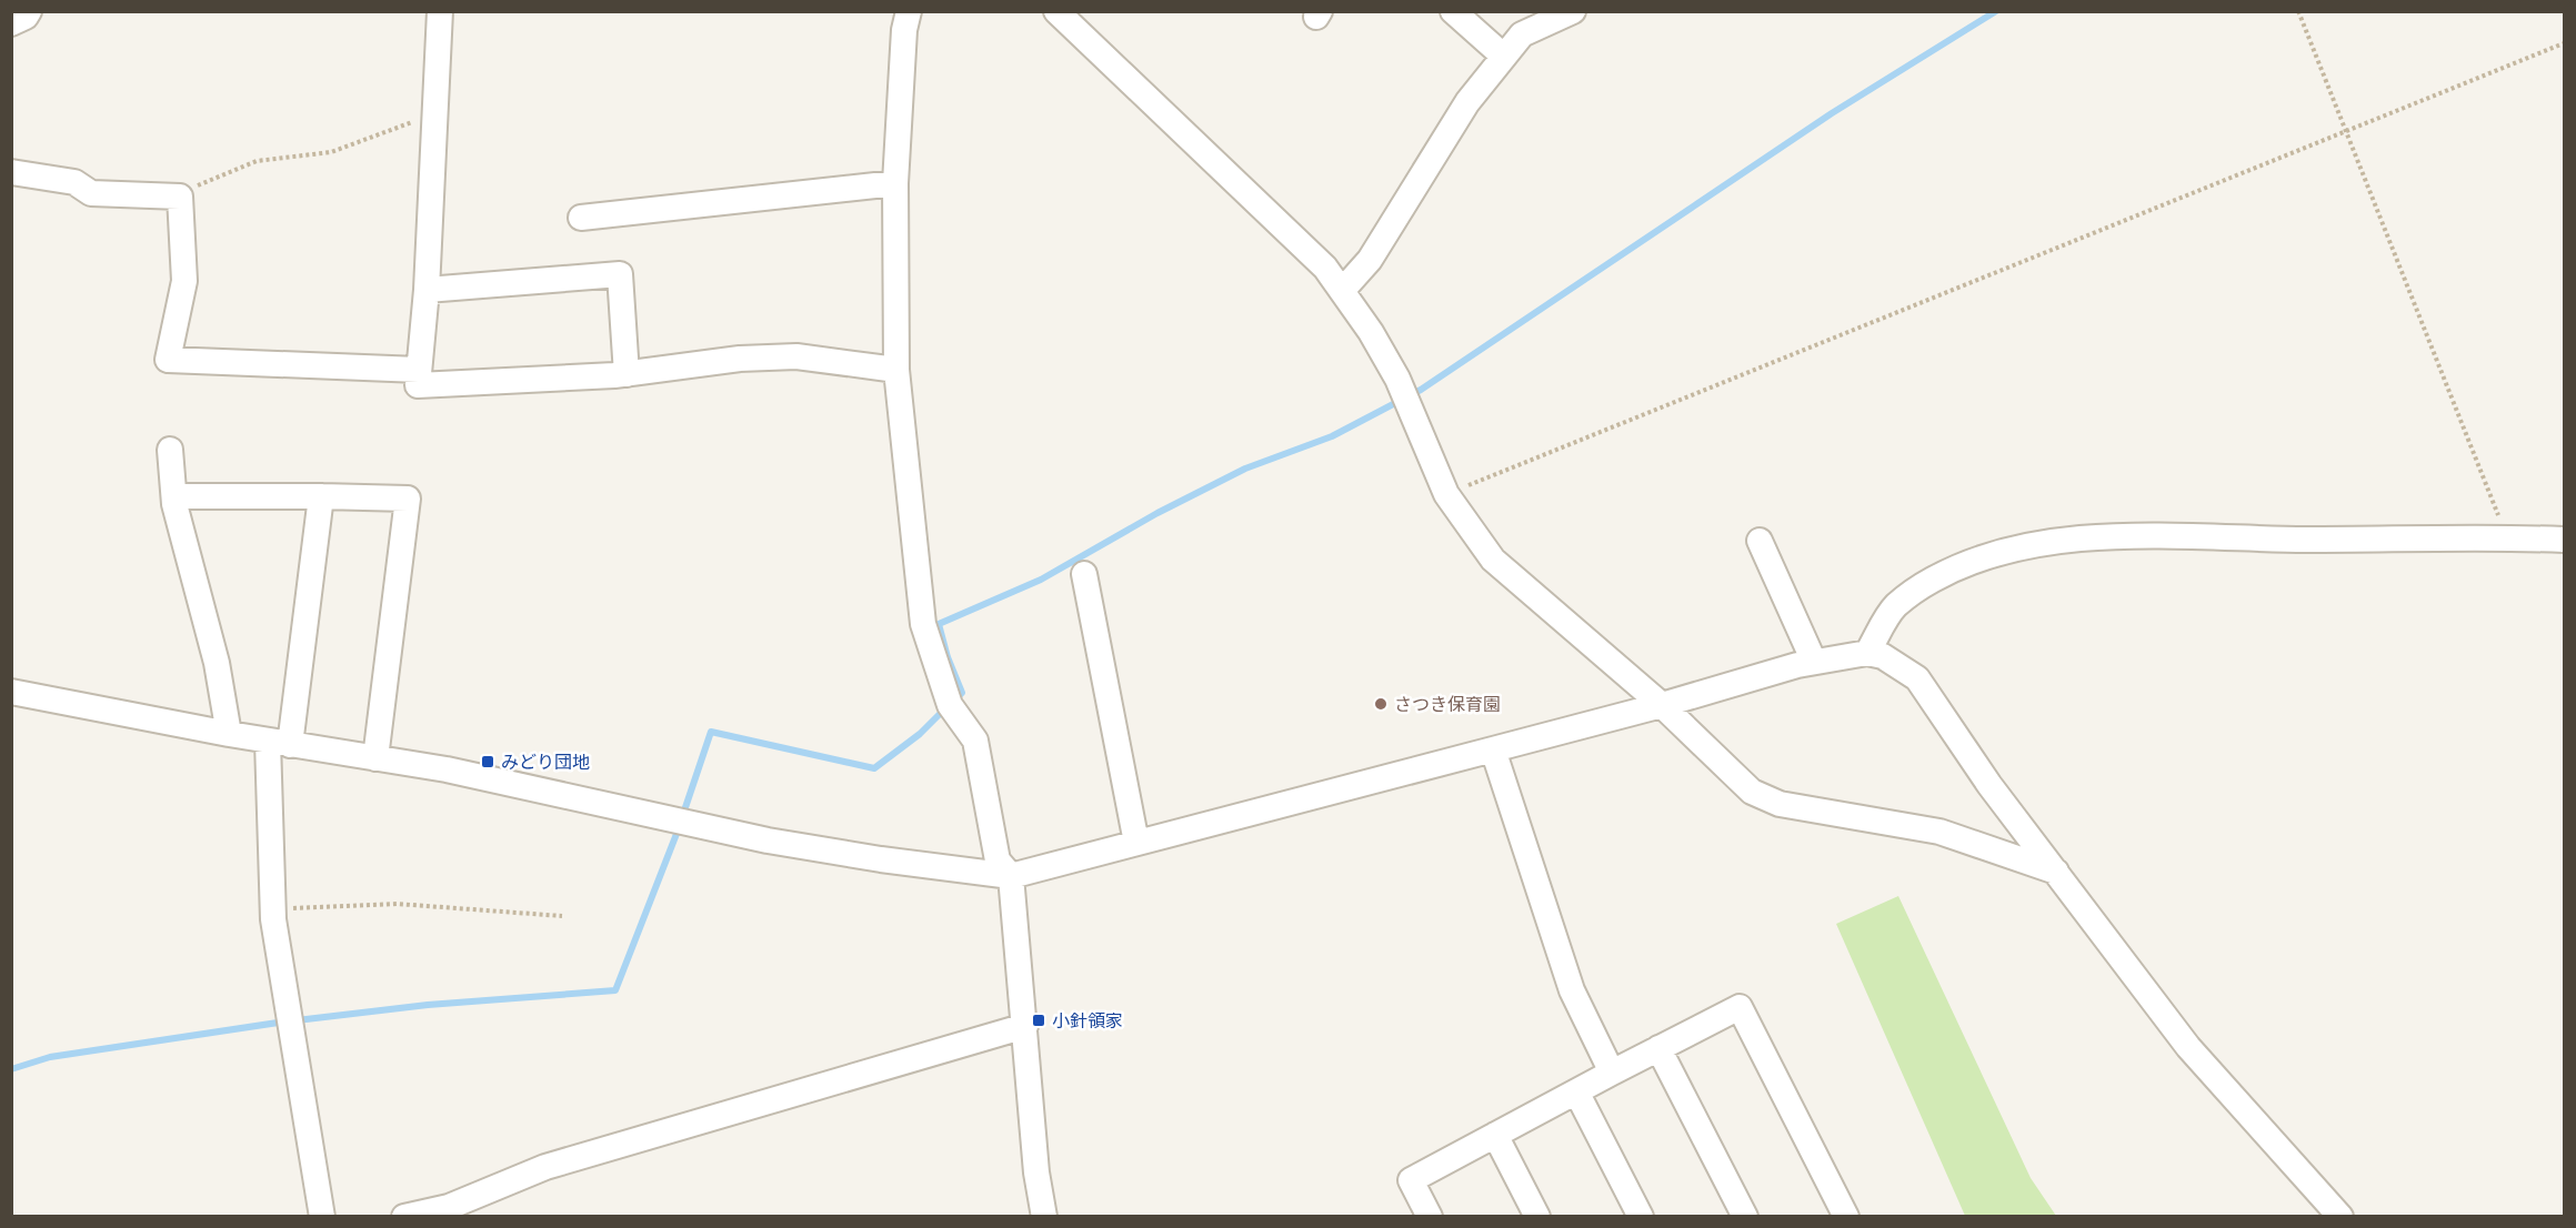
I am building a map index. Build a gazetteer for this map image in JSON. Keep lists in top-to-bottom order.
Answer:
{
  "places": {
    "other": ["さつき保育園"],
    "transit": ["みどり団地", "小針領家"]
  }
}
